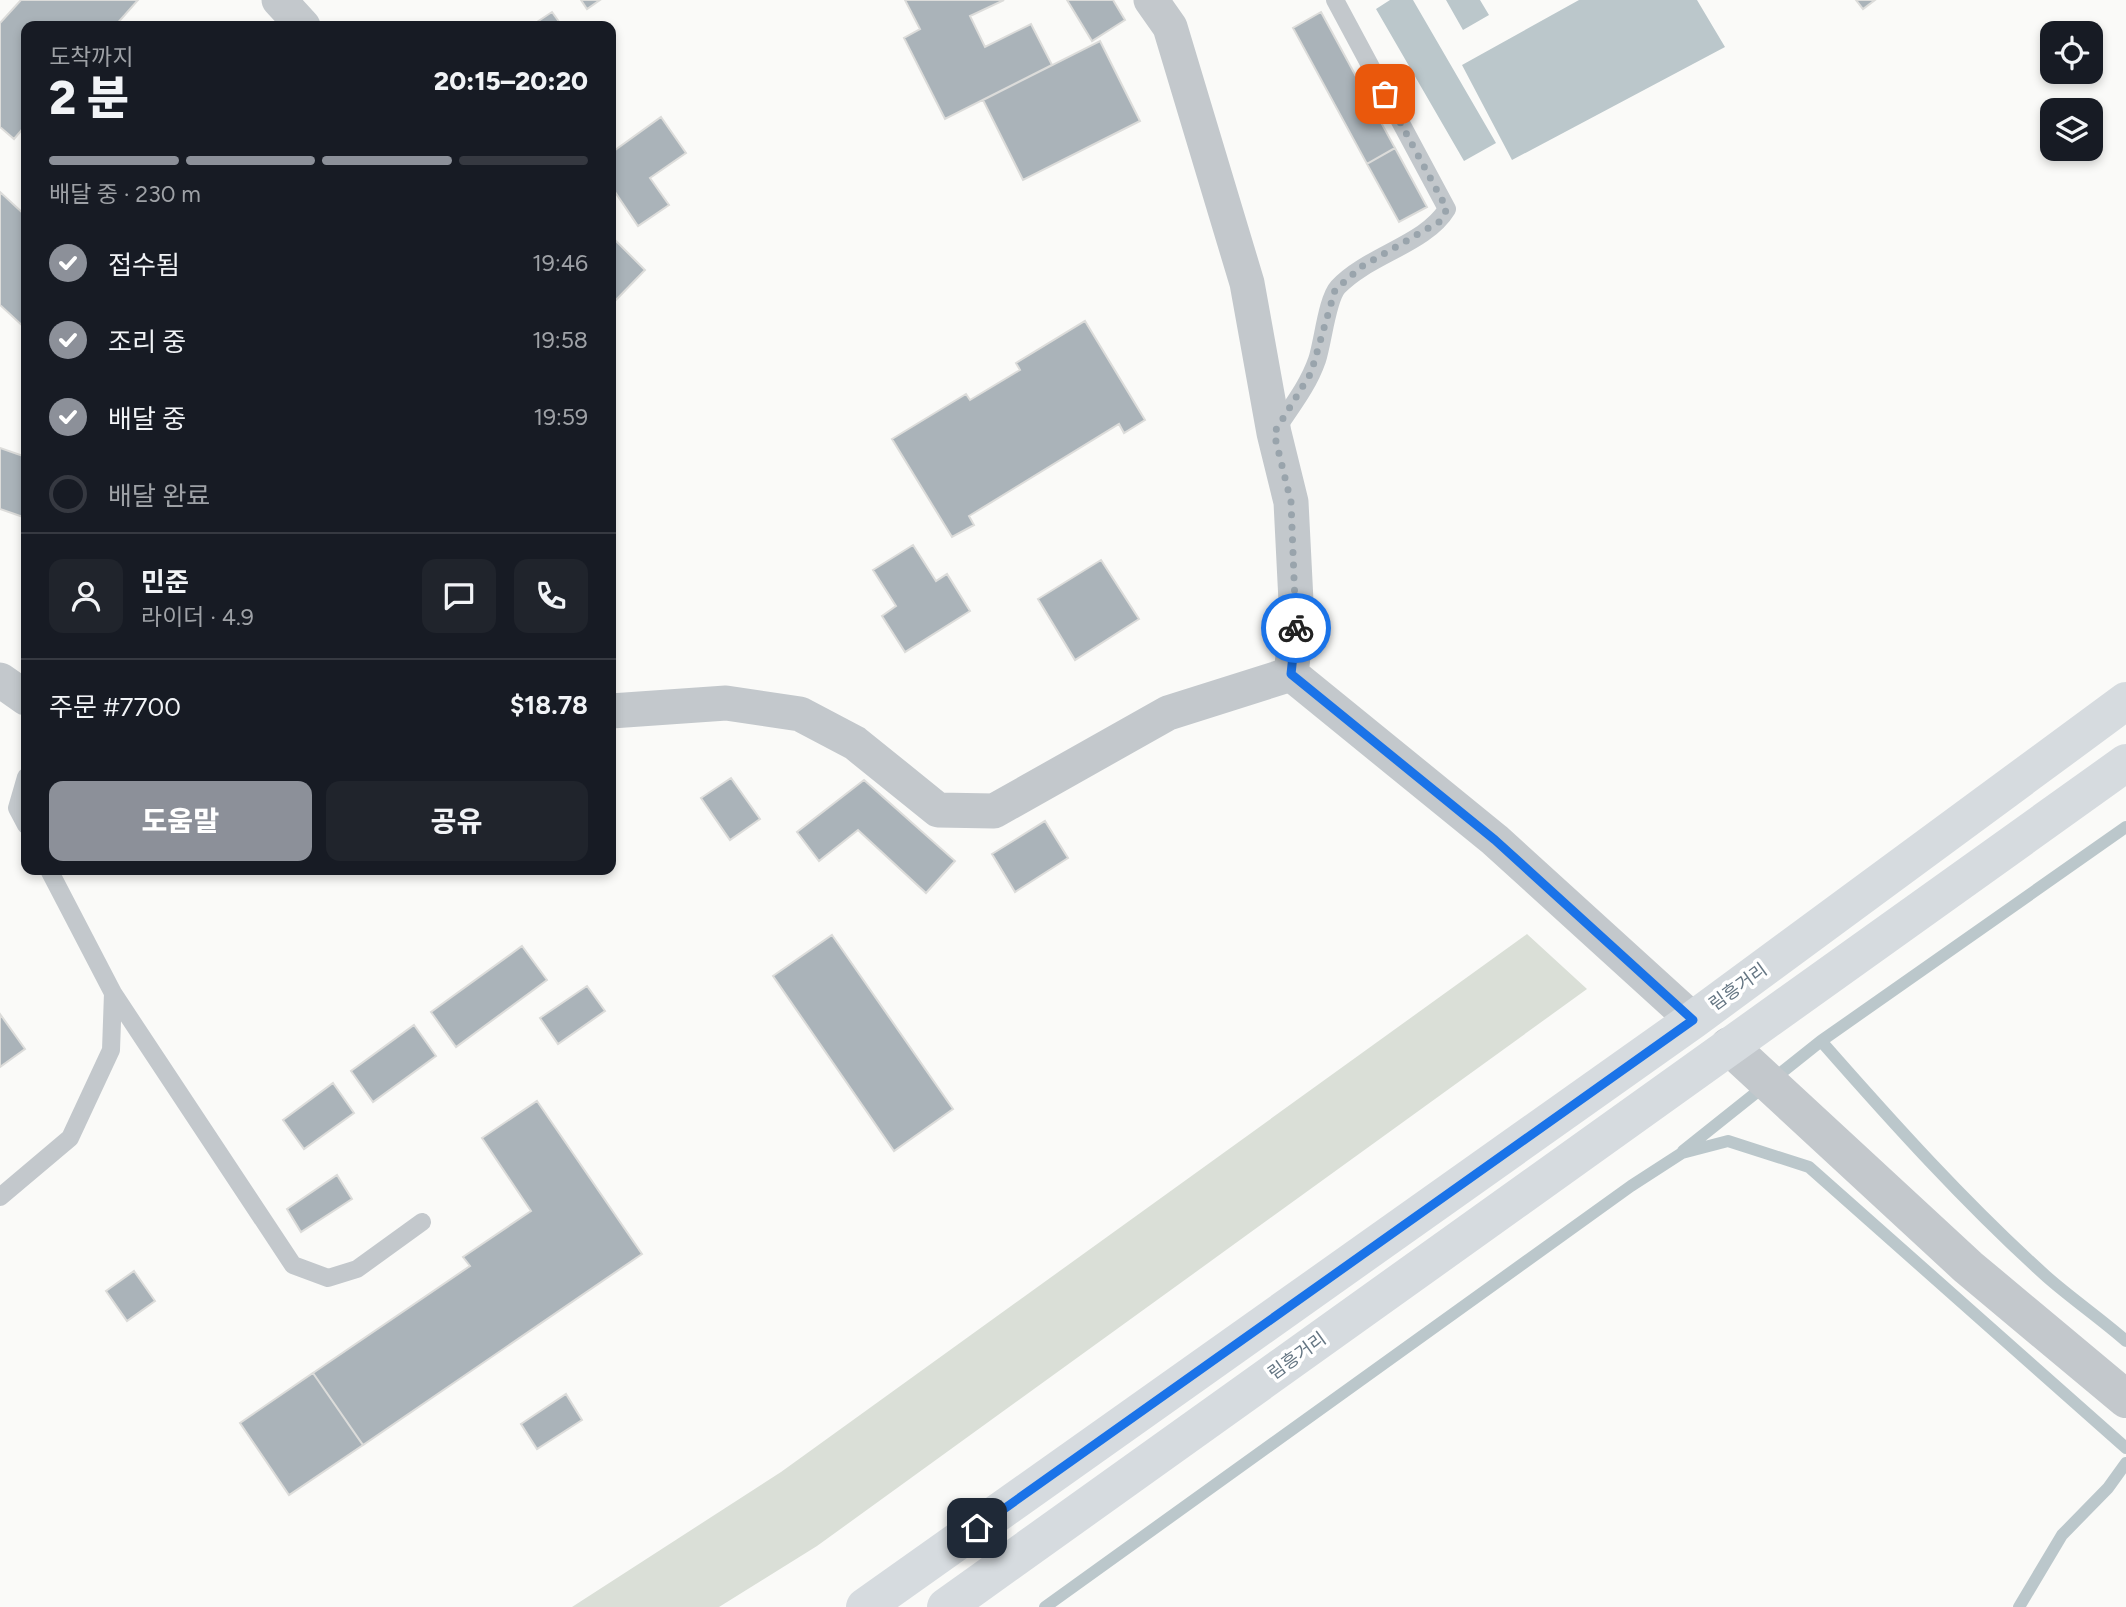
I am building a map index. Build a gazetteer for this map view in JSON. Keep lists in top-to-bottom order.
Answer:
{
  "streets": {
    "main road": ["림흥거리"]
  },
  "page": {
    "heading": ["2 분", "도착까지", "20:15–20:20"],
    "panel": [
      "민준",
      "라이더 · 4.9",
      "주문 #7700",
      "$18.78"
    ],
    "bar": "배달 중 · 230 m",
    "list": [
      ["접수됨", "19:46"],
      ["조리 중", "19:58"],
      ["배달 중", "19:59"],
      "배달 완료"
    ],
    "buttons": ["도움말", "공유"]
  }
}
